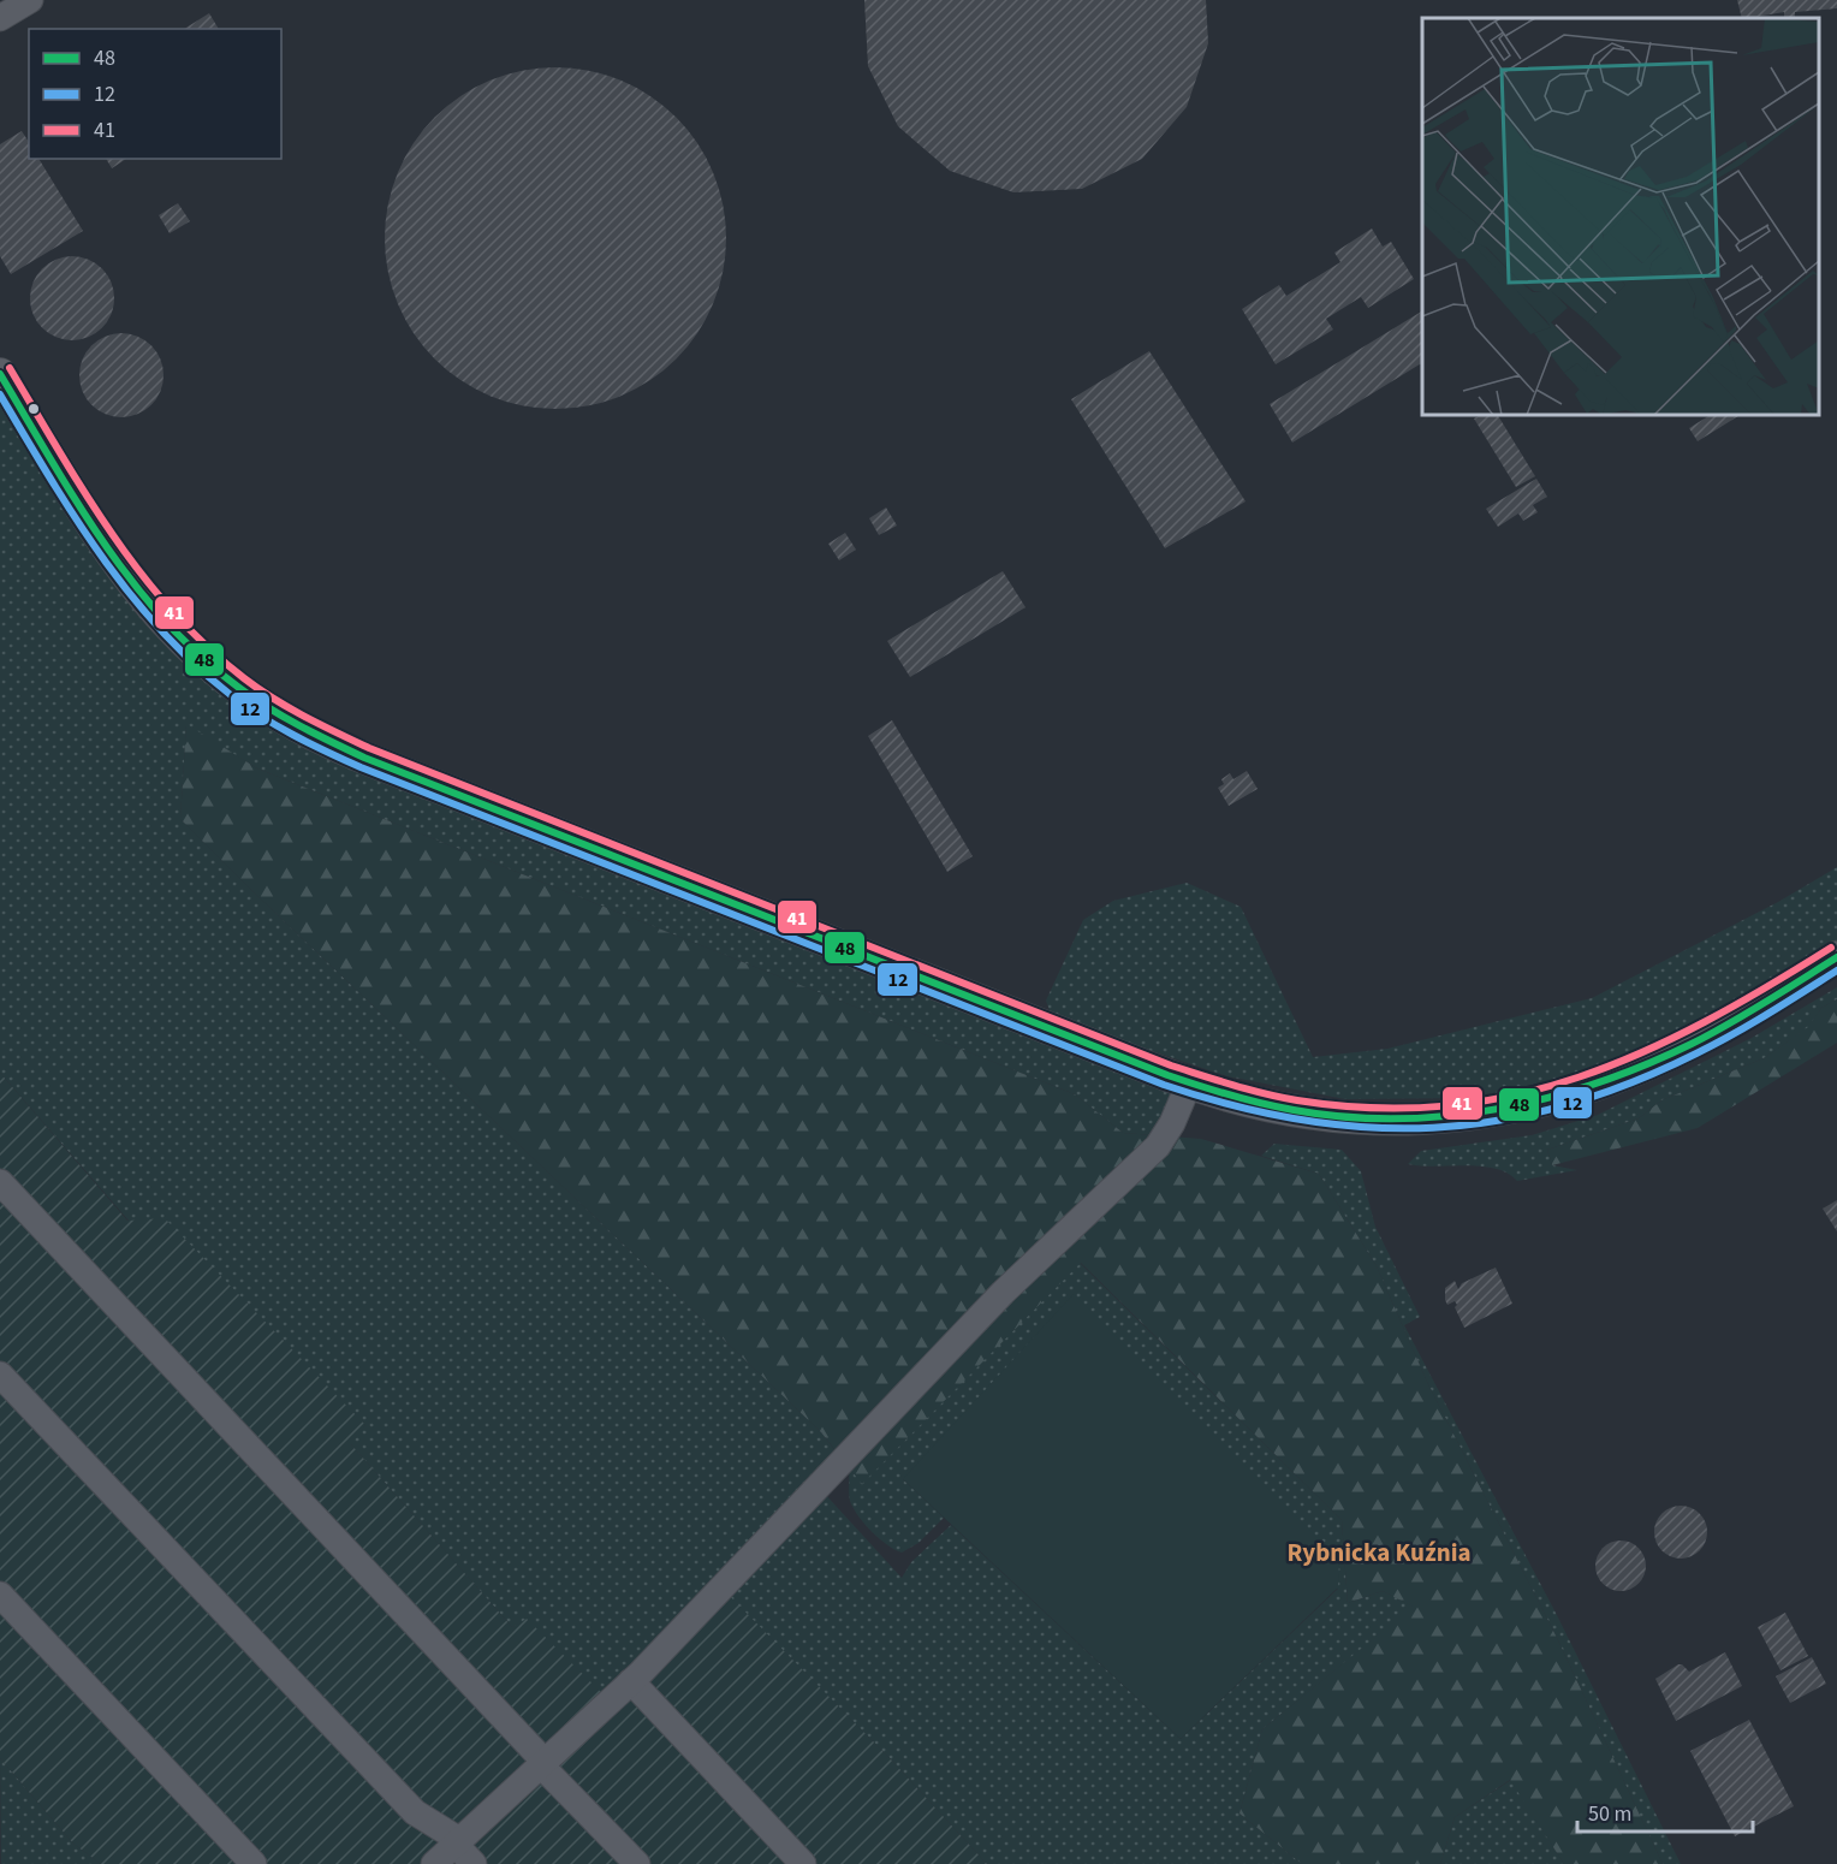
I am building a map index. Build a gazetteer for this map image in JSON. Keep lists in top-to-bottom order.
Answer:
{
  "districts": ["Rybnicka Kuźnia"],
  "lines": ["transit line 41", "transit line 48", "transit line 12"],
  "legend": ["48", "12", "41"],
  "scale_bar": "50 m"
}
